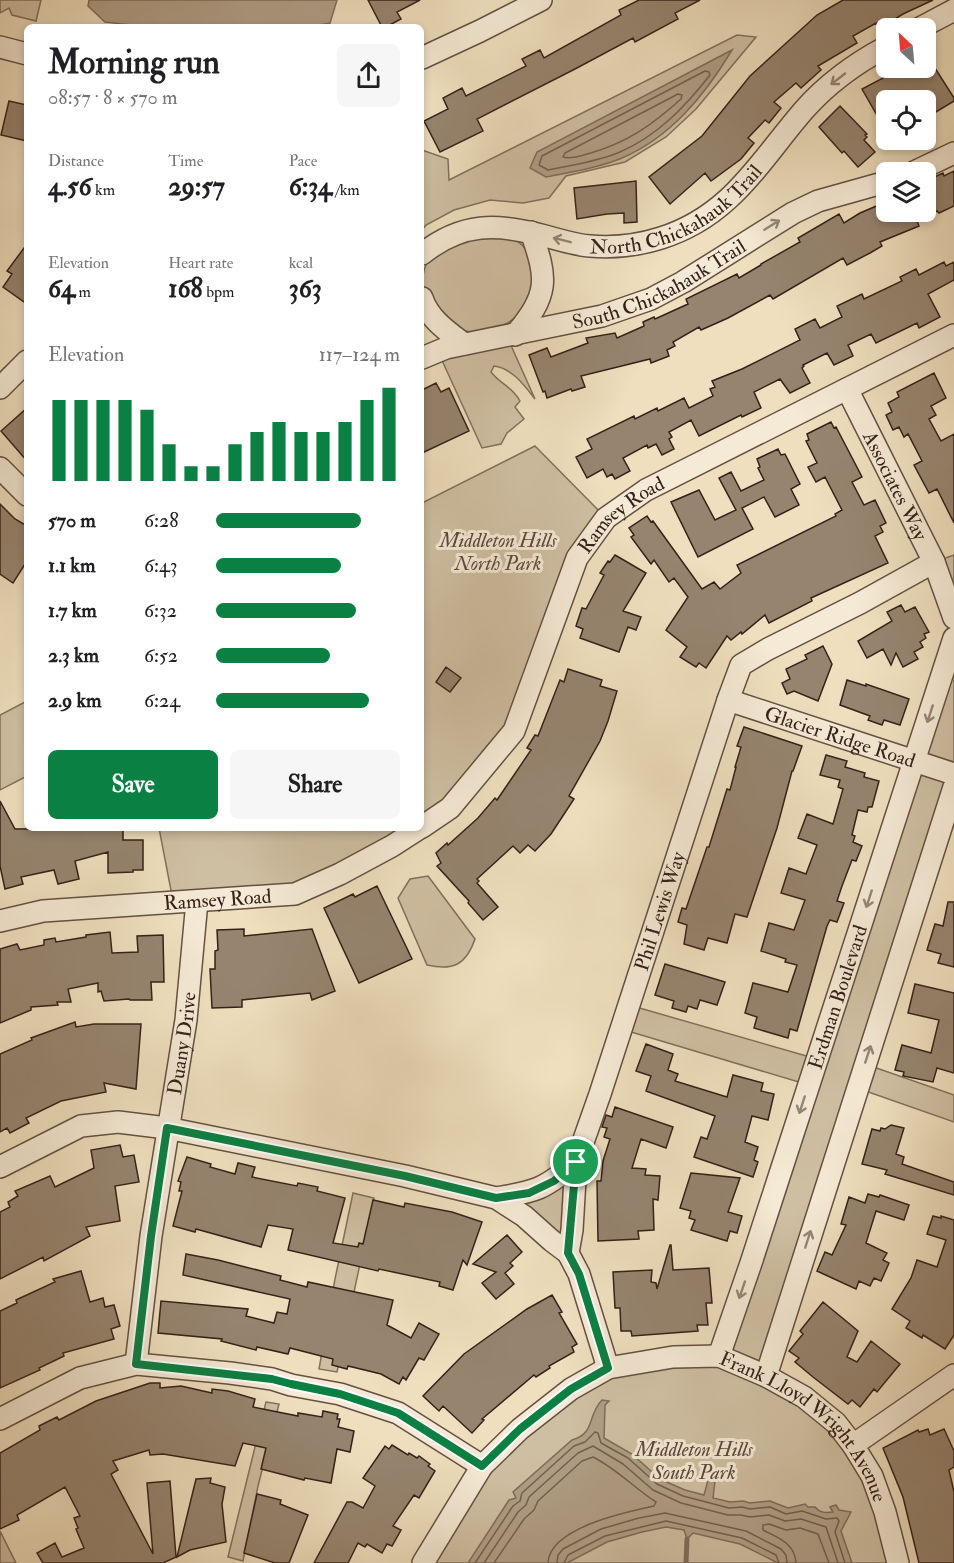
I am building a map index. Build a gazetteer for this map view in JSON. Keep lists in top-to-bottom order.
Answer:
{
  "streets": {
    "street": [
      "North Chickahauk Trail",
      "South Chickahauk Trail",
      "Associates Way",
      "Ramsey Road",
      "Glacier Ridge Road",
      "Phil Lewis Way",
      "Erdman Boulevard",
      "Duany Drive",
      "Frank Lloyd Wright Avenue"
    ]
  },
  "crossings": [
    ["Associates Way", "Ramsey Road"],
    ["Associates Way", "Phil Lewis Way"],
    ["Ramsey Road", "Duany Drive"],
    ["Glacier Ridge Road", "Phil Lewis Way"],
    ["Glacier Ridge Road", "Erdman Boulevard"],
    ["Erdman Boulevard", "Frank Lloyd Wright Avenue"]
  ],
  "one_way": ["North Chickahauk Trail", "South Chickahauk Trail"],
  "parks": ["Middleton Hills North Park", "Middleton Hills South Park"],
  "north": "top left",
  "page": {
    "heading": ["Morning run", "08:57 · 8 × 570 m"],
    "stats": [
      ["Distance", "4.56 km"],
      ["Time", "29:57"],
      ["Pace", "6:34 /km"],
      ["Elevation", "64 m"],
      ["Heart rate", "168 bpm"],
      ["kcal", "363"]
    ],
    "chart": ["Elevation", "117–124 m"],
    "list": [
      {
        "name": "570 m",
        "note": "6:28"
      },
      {
        "name": "1.1 km",
        "note": "6:43"
      },
      {
        "name": "1.7 km",
        "note": "6:32"
      },
      {
        "name": "2.3 km",
        "note": "6:52"
      },
      {
        "name": "2.9 km",
        "note": "6:24"
      }
    ],
    "buttons": ["Save", "Share"]
  }
}
